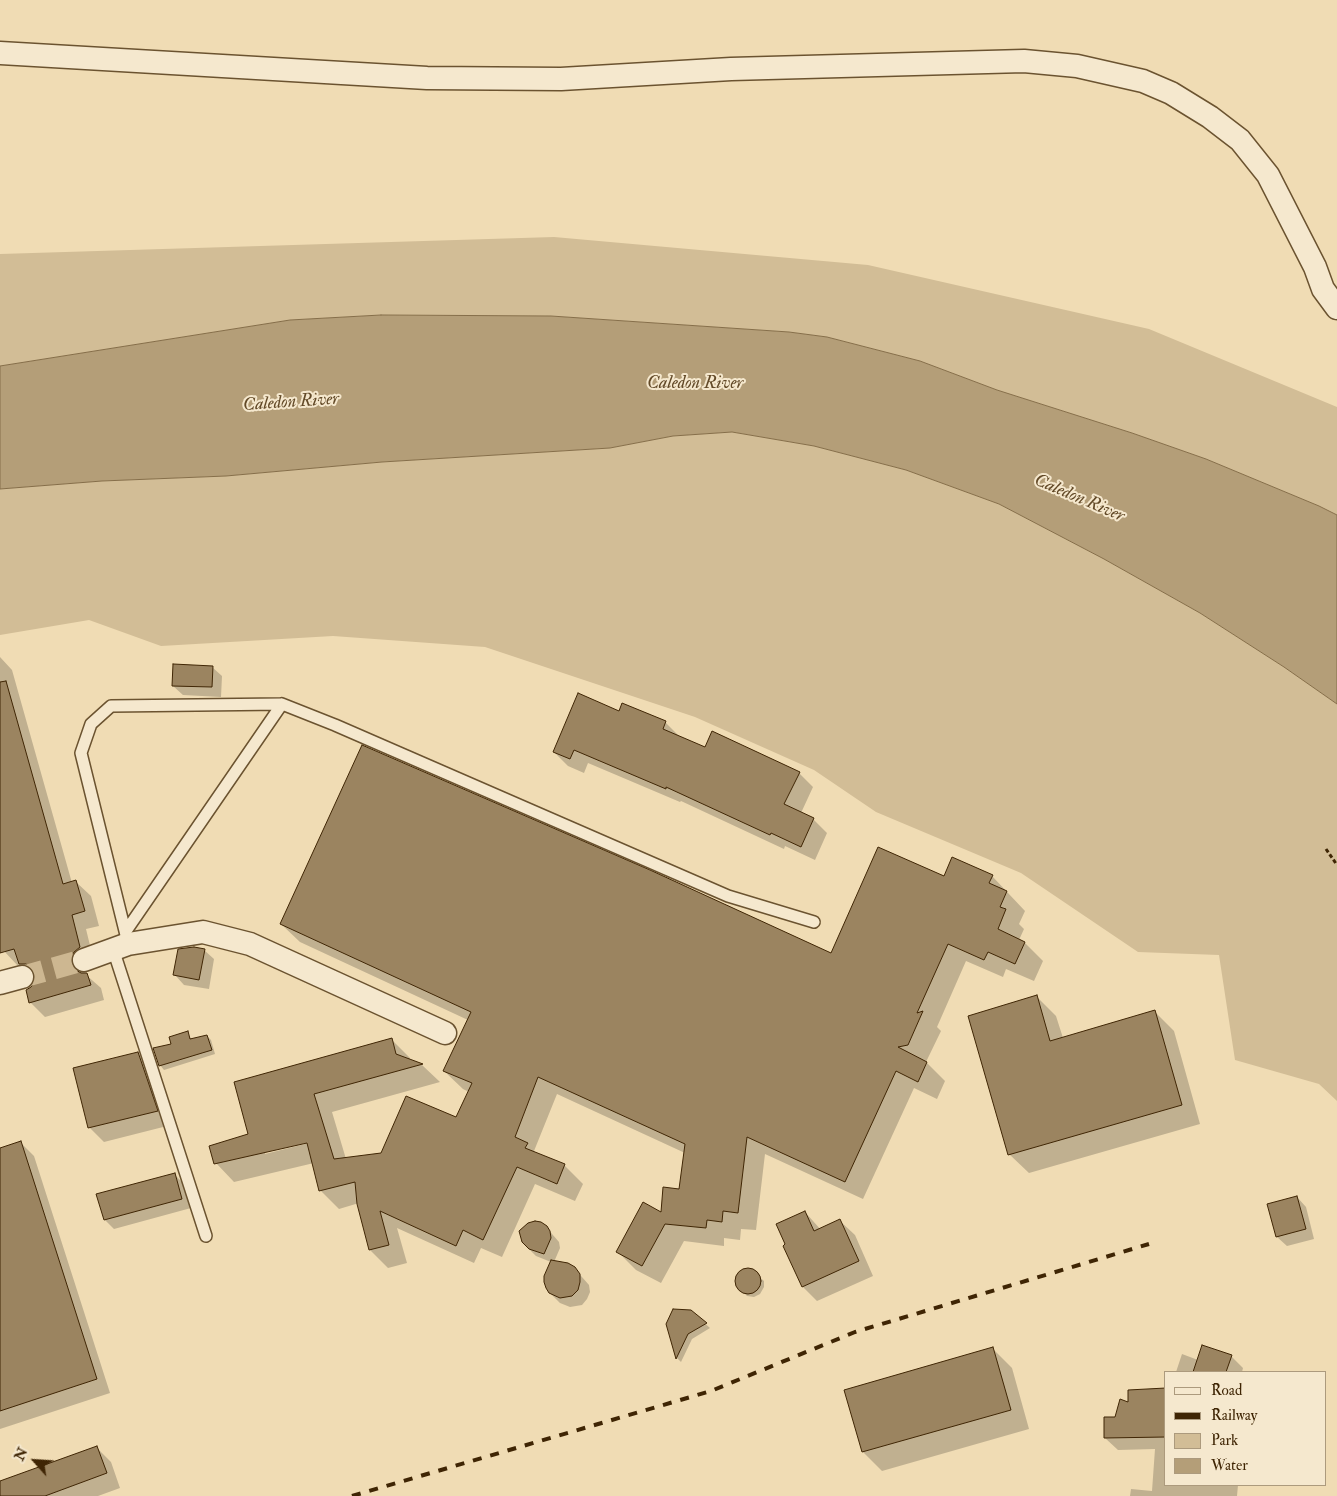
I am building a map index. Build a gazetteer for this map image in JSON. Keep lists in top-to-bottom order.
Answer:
{
  "water": ["Caledon River"],
  "legend": [
    "Road",
    "Railway",
    "Park",
    "Water"
  ],
  "north": "top left"
}
